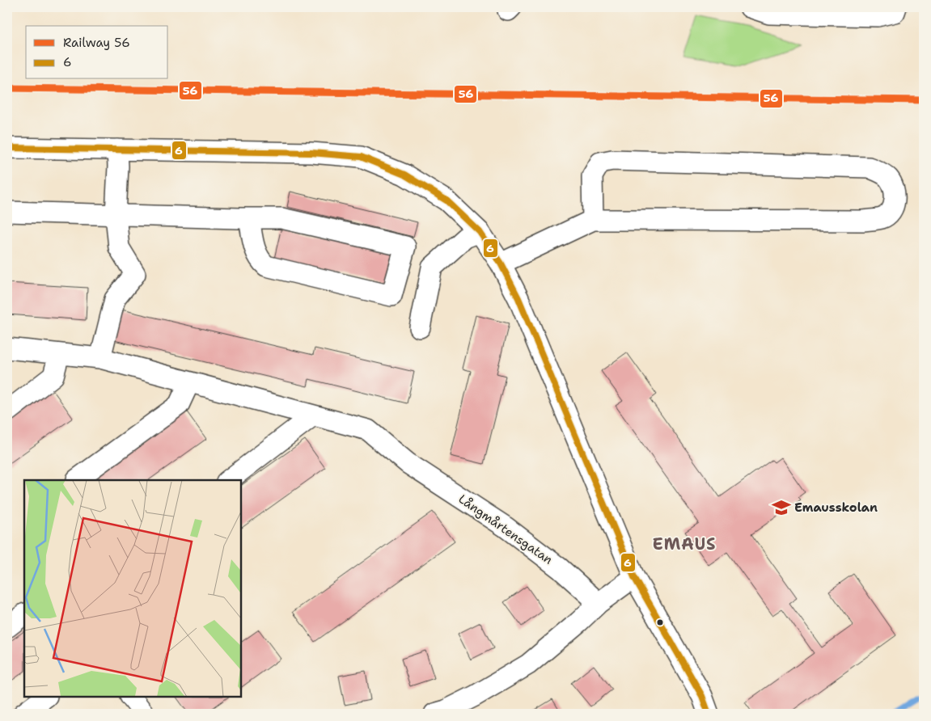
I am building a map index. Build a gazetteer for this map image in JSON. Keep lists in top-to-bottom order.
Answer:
{
  "streets": {
    "street": ["Långmårtensgatan"]
  },
  "districts": ["EMAUS"],
  "places": {
    "school or university": ["Emausskolan"]
  },
  "lines": ["rail line 56", "transit line 6"],
  "legend": ["Railway 56", "6"]
}
